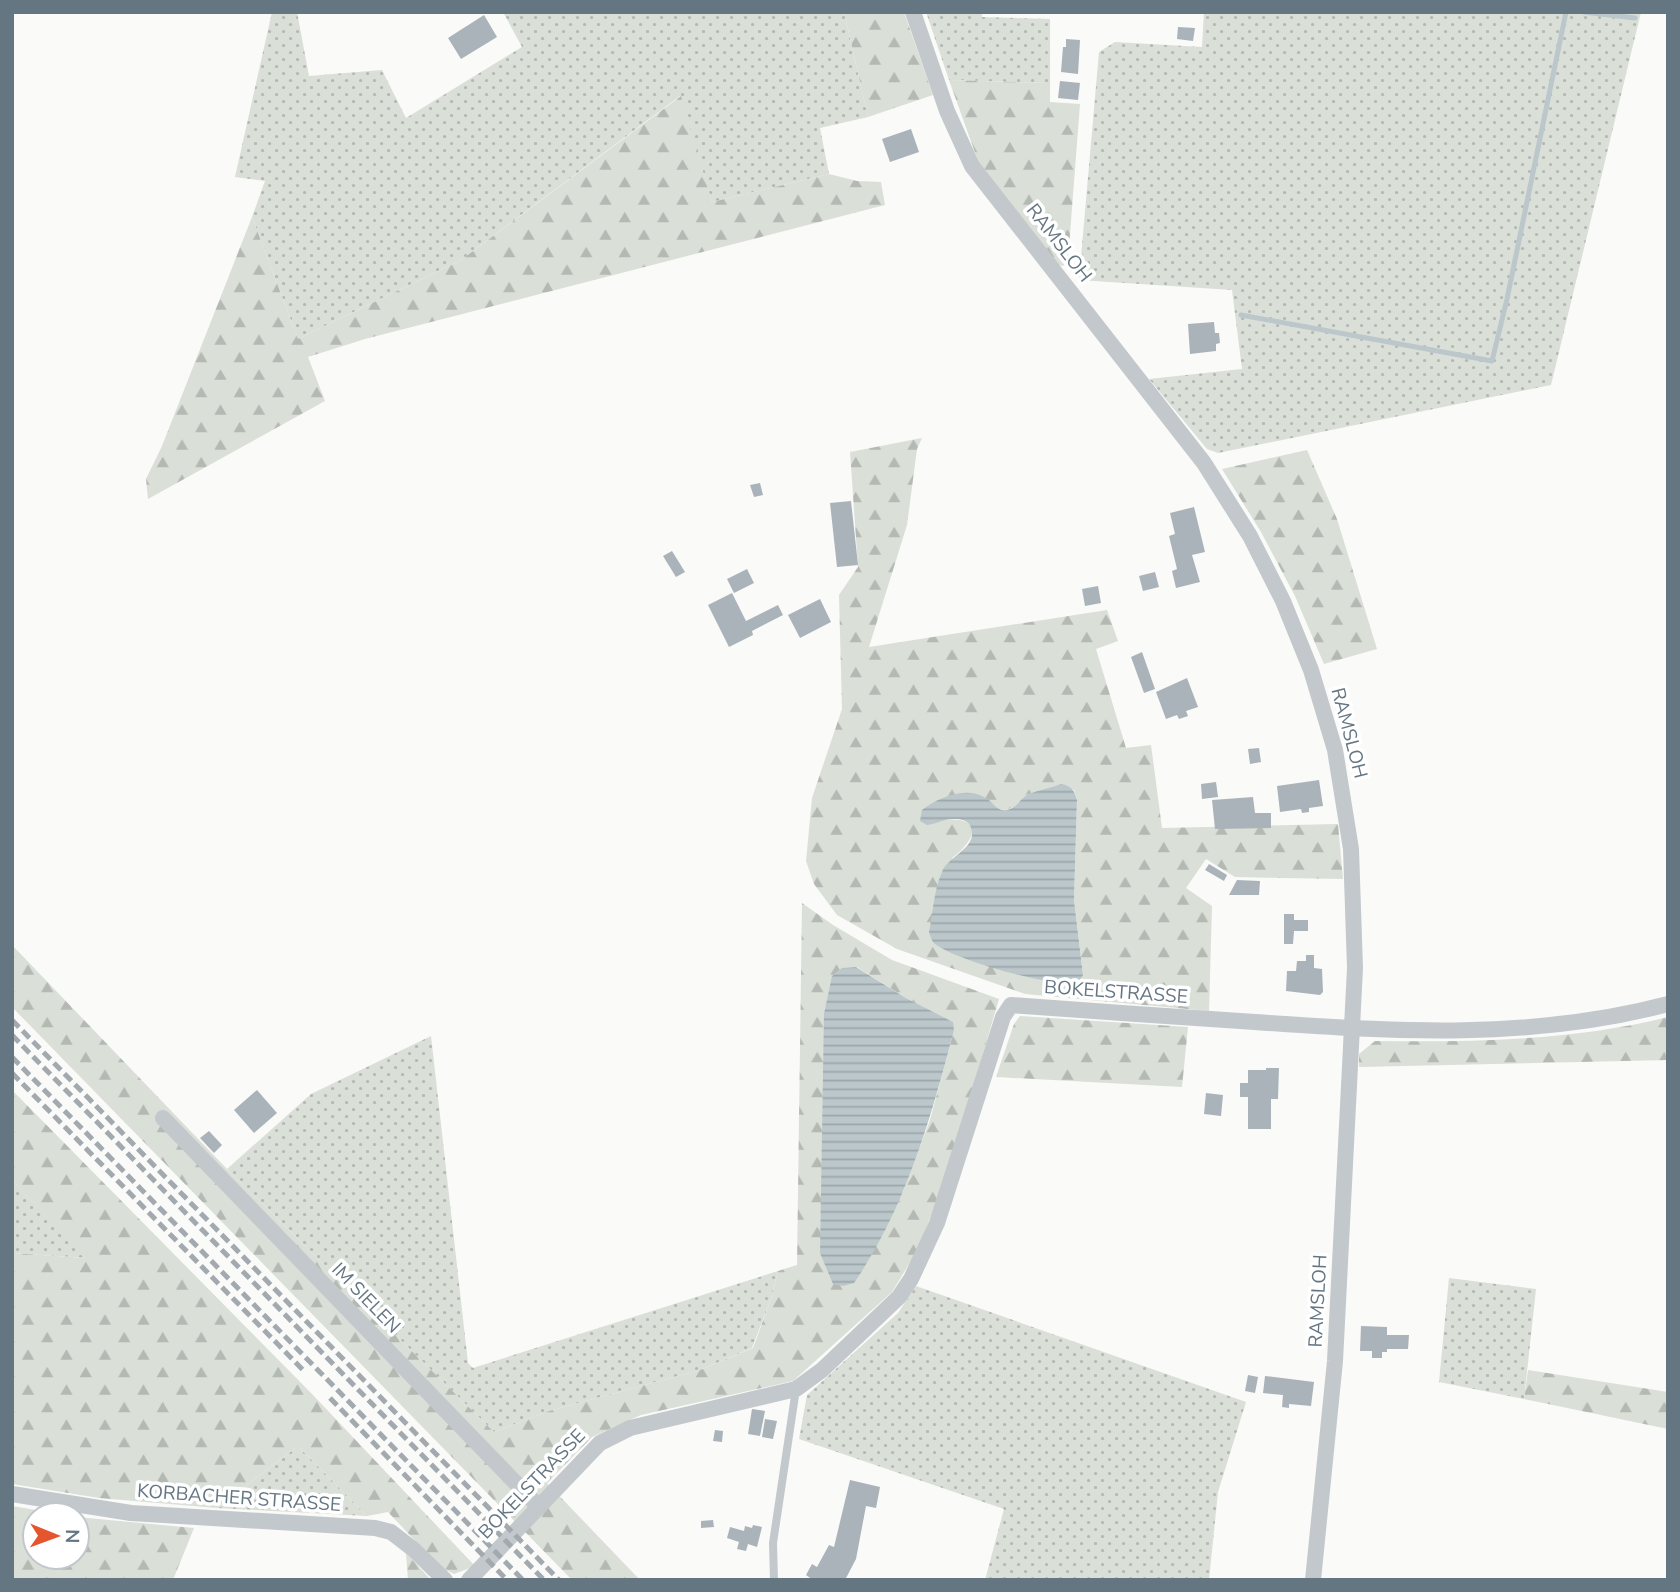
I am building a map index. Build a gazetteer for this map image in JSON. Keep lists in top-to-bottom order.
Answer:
{
  "streets": {
    "street": [
      "RAMSLOH",
      "BOKELSTRASSE",
      "IM SIELEN",
      "KORBACHER STRASSE"
    ]
  },
  "crossings": [
    ["RAMSLOH", "BOKELSTRASSE"],
    ["BOKELSTRASSE", "IM SIELEN"]
  ],
  "north": "right"
}
